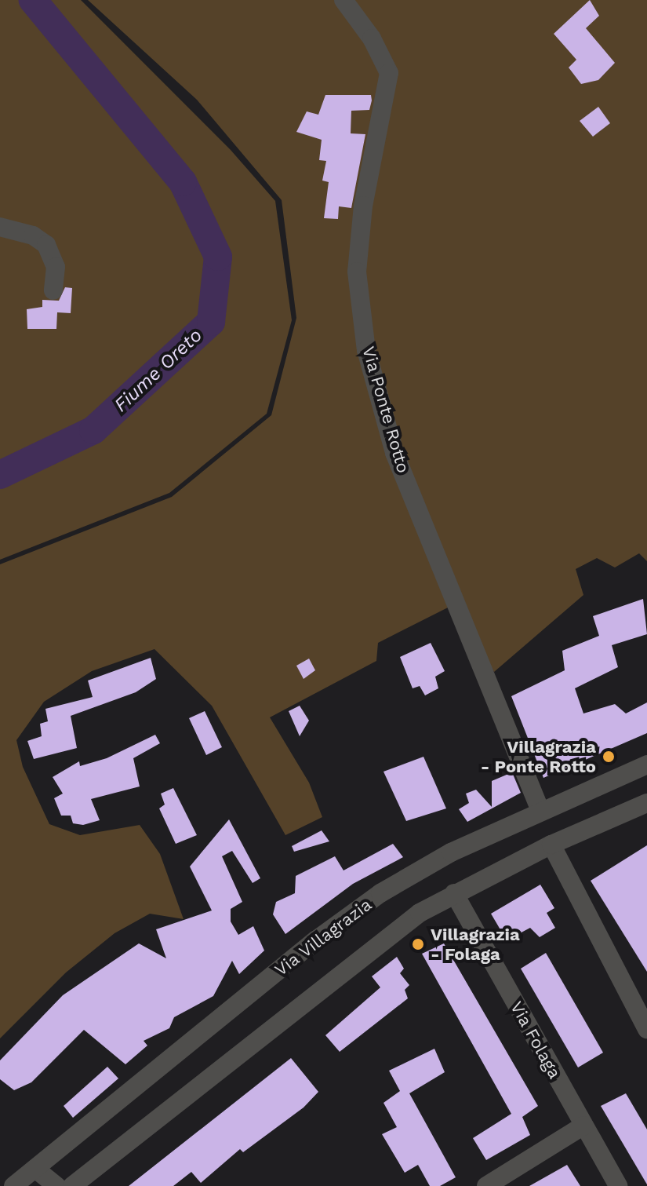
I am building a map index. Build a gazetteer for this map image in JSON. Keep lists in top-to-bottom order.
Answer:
{
  "streets": {
    "street": ["Via Ponte Rotto", "Via Villagrazia", "Via Folaga"]
  },
  "crossings": [
    ["Via Ponte Rotto", "Via Villagrazia"]
  ],
  "water": ["Fiume Oreto"],
  "places": ["Villagrazia - Ponte Rotto", "Villagrazia - Folaga"]
}
